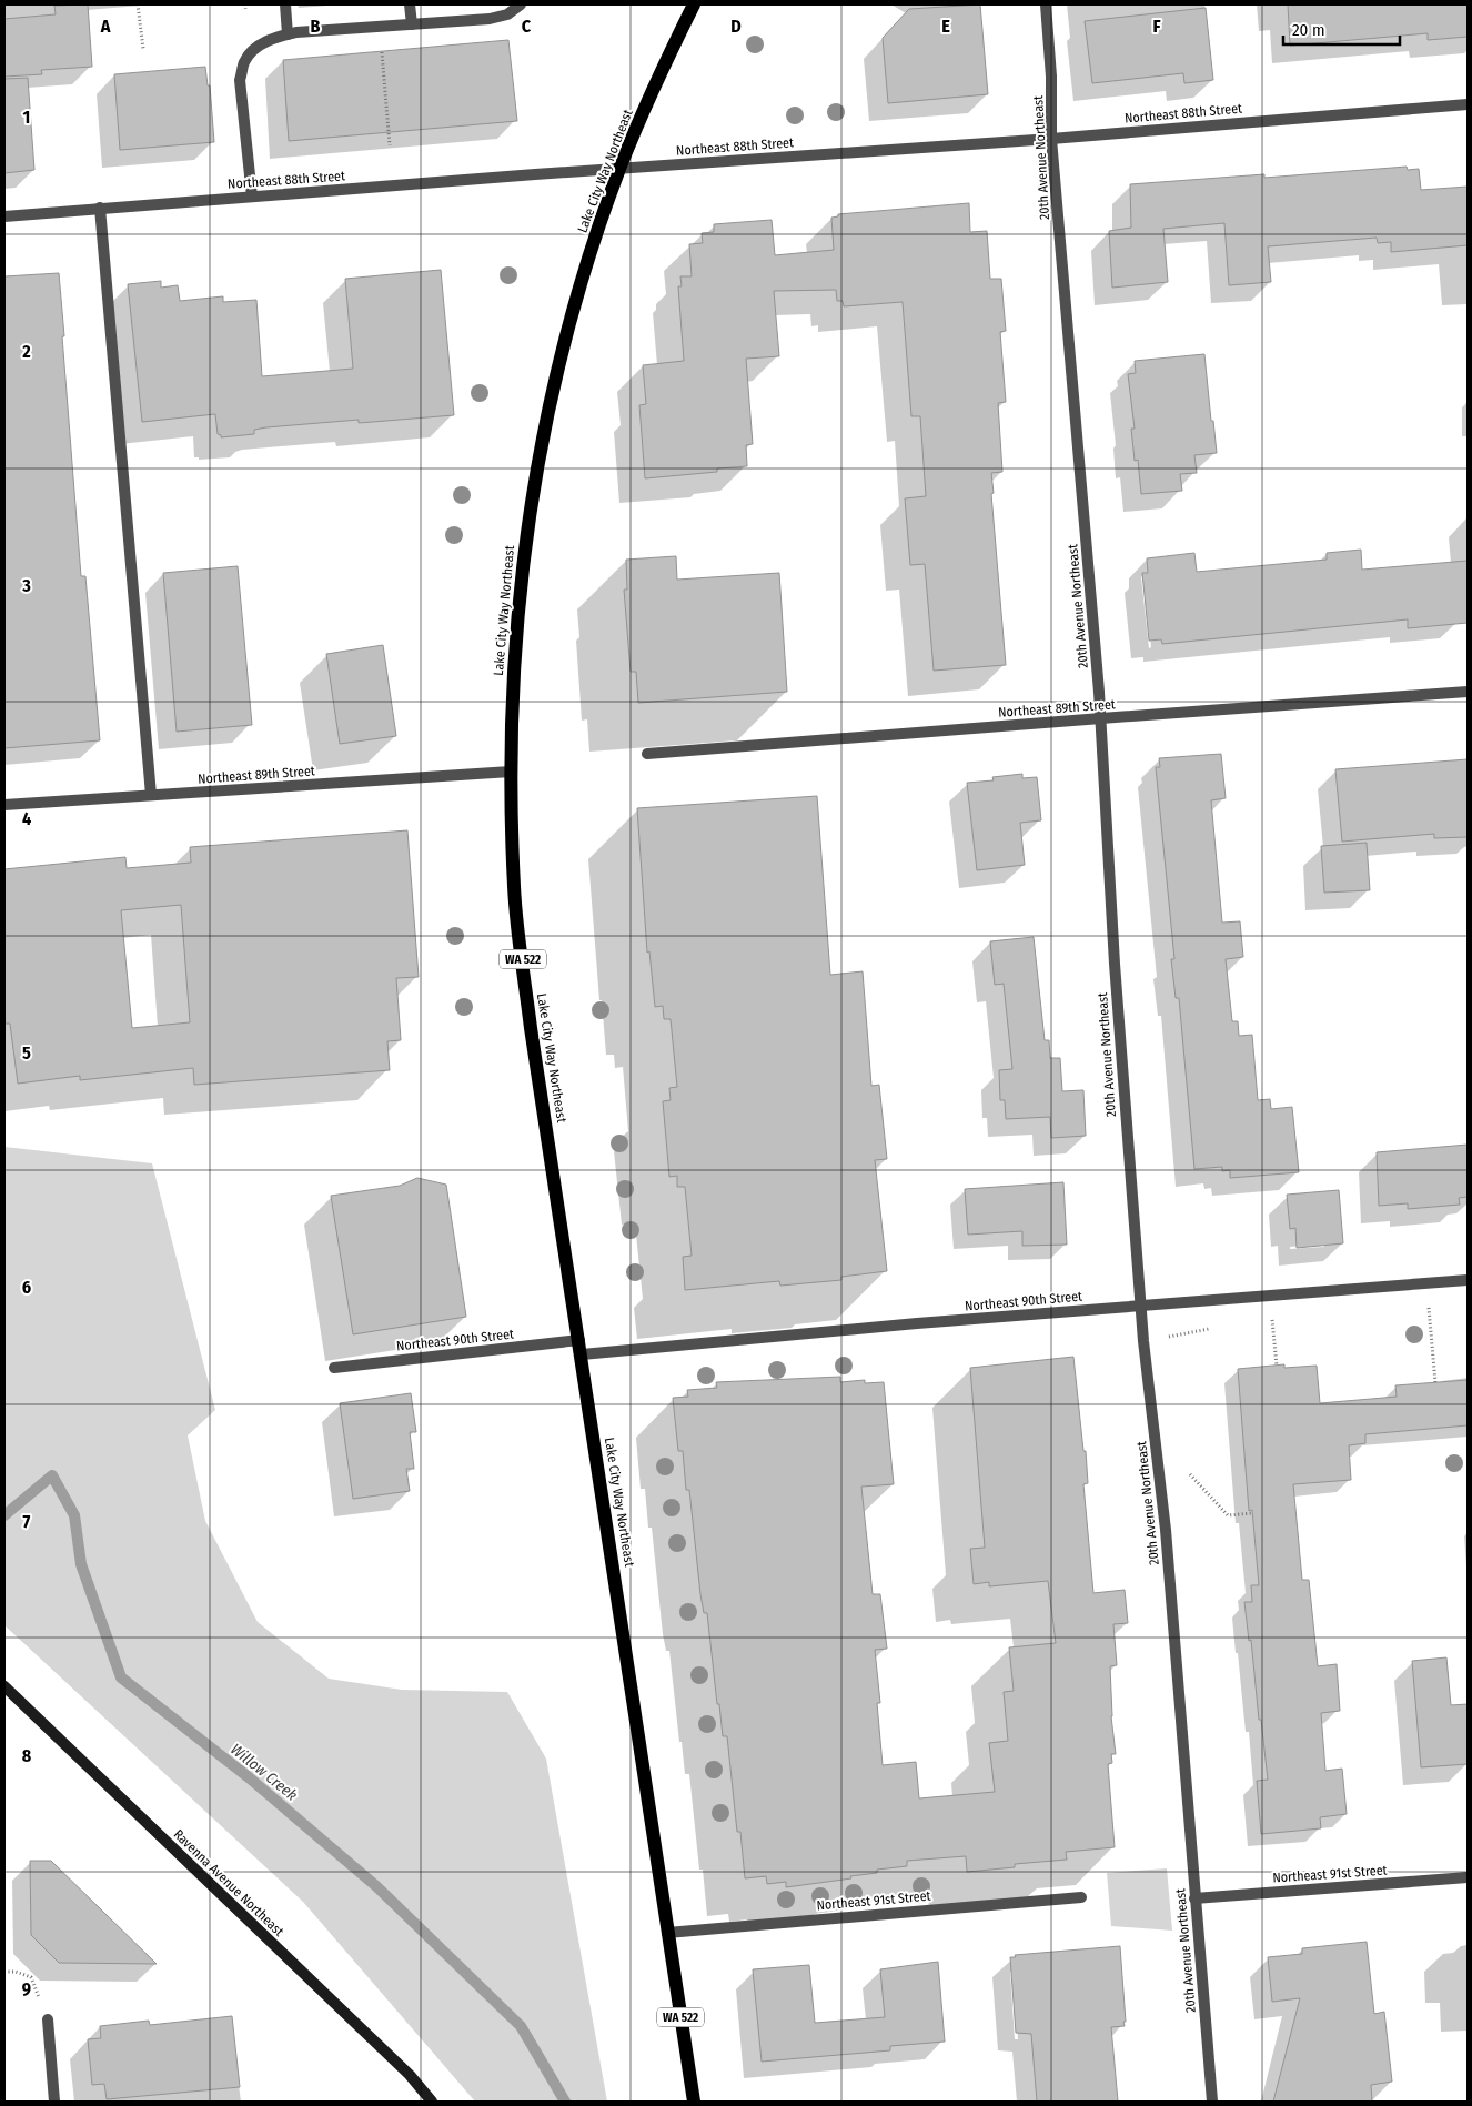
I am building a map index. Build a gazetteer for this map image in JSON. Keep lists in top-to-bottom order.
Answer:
{
  "streets": {
    "main road": ["Lake City Way Northeast", "WA 522", "Ravenna Avenue Northeast"],
    "street": [
      "Northeast 88th Street",
      "20th Avenue Northeast",
      "Northeast 89th Street",
      "Northeast 90th Street",
      "Northeast 91st Street"
    ]
  },
  "crossings": [
    ["Northeast 88th Street", "20th Avenue Northeast"],
    ["Northeast 88th Street", "Lake City Way Northeast"],
    ["20th Avenue Northeast", "Northeast 89th Street"],
    ["20th Avenue Northeast", "Northeast 90th Street"],
    ["20th Avenue Northeast", "Northeast 91st Street"],
    ["Lake City Way Northeast", "Northeast 89th Street"],
    ["Lake City Way Northeast", "Northeast 90th Street"],
    ["Lake City Way Northeast", "Northeast 91st Street"]
  ],
  "water": ["Willow Creek"],
  "scale_bar": "20 m",
  "grid": {
    "columns": [
      "A",
      "B",
      "C",
      "D",
      "E",
      "F"
    ],
    "rows": [
      "1",
      "2",
      "3",
      "4",
      "5",
      "6",
      "7",
      "8",
      "9"
    ]
  }
}
